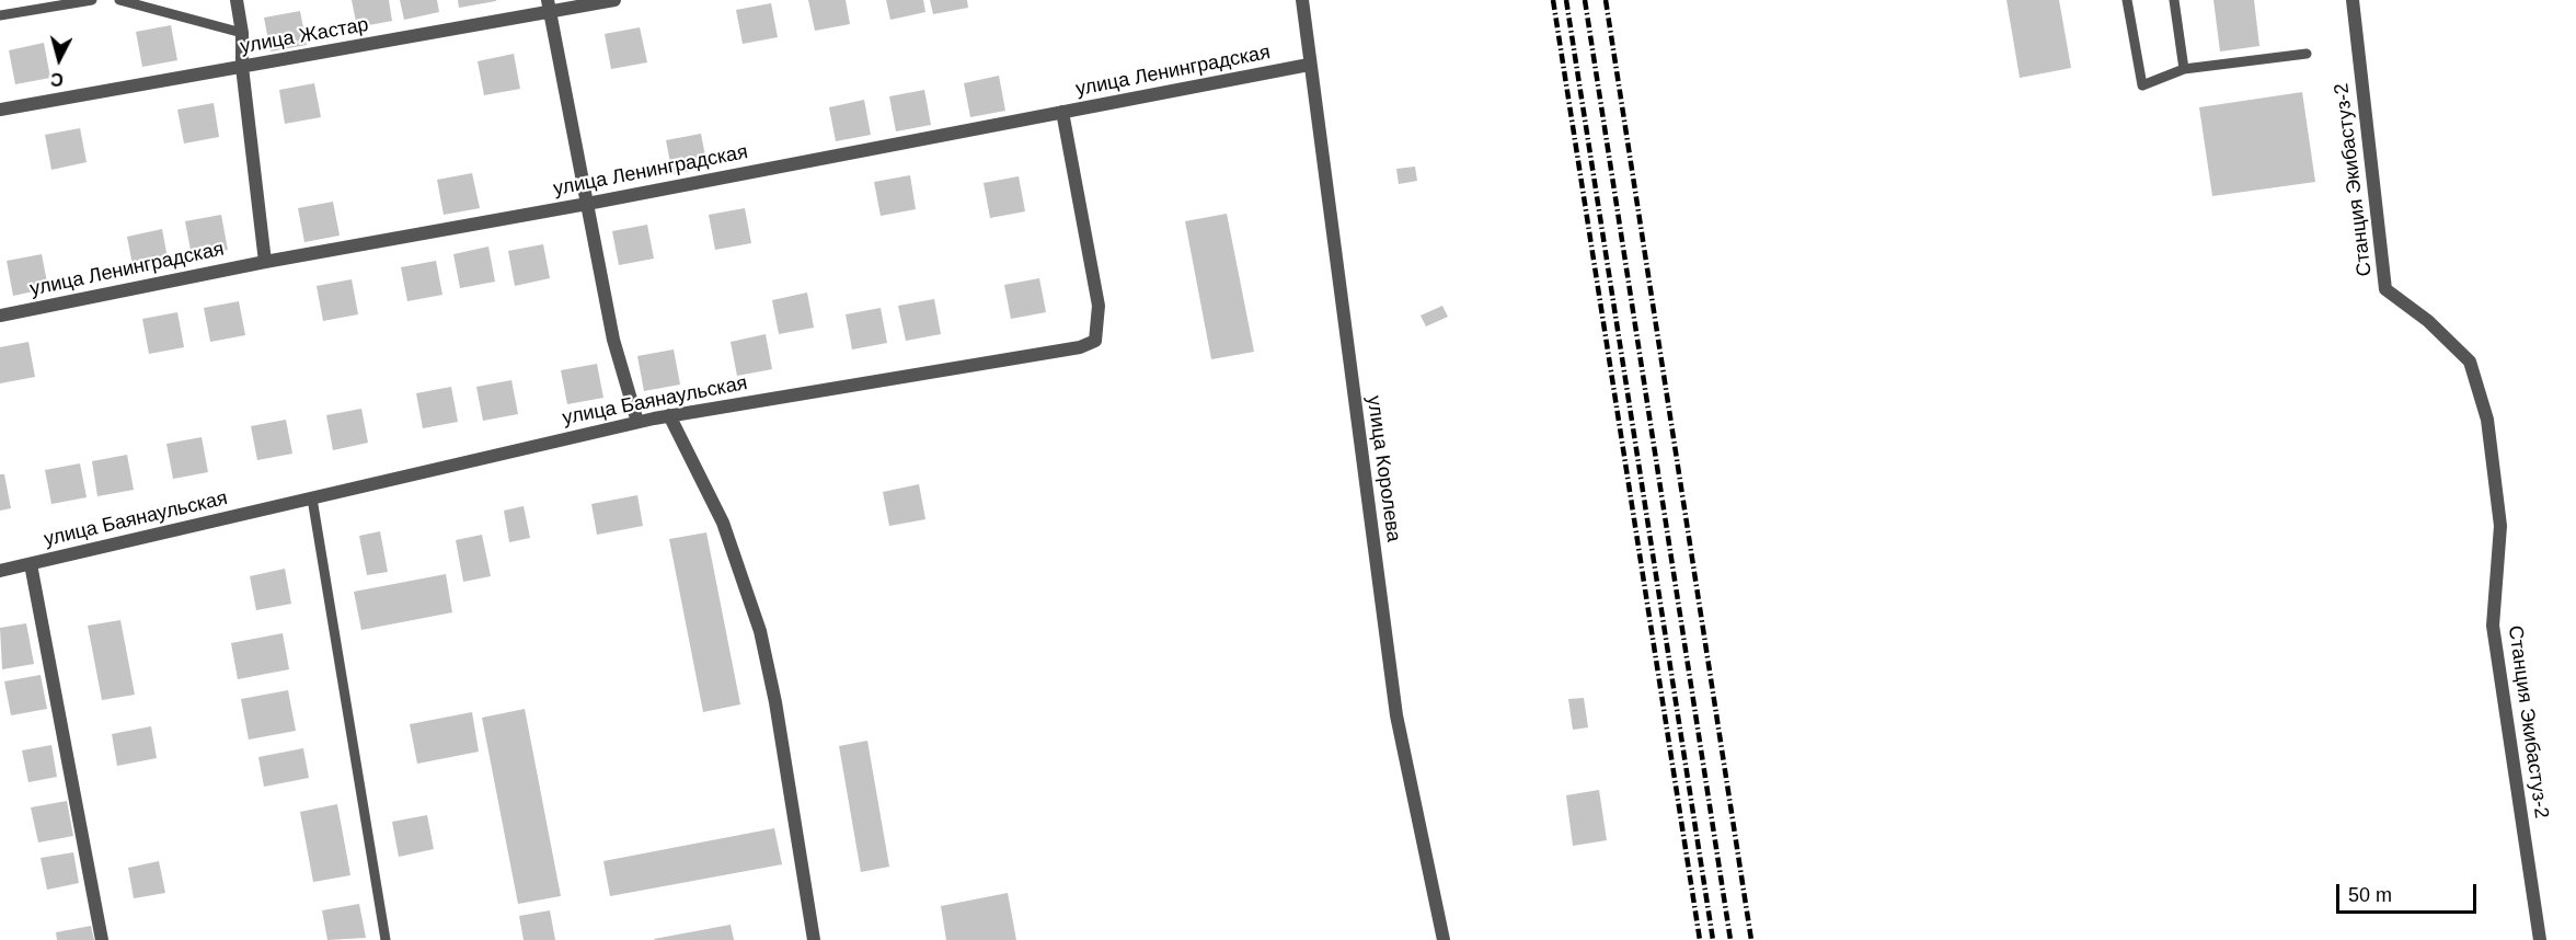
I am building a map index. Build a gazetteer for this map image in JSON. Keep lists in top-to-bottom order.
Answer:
{
  "streets": {
    "street": [
      "улица Жастар",
      "улица Ленинградская",
      "Станция Экибастуз-2",
      "улица Баянаульская",
      "улица Королева"
    ]
  },
  "crossings": [
    ["улица Ленинградская", "улица Баянаульская"],
    ["улица Ленинградская", "улица Королева"]
  ],
  "scale_bar": "50 m",
  "north": "bottom"
}
